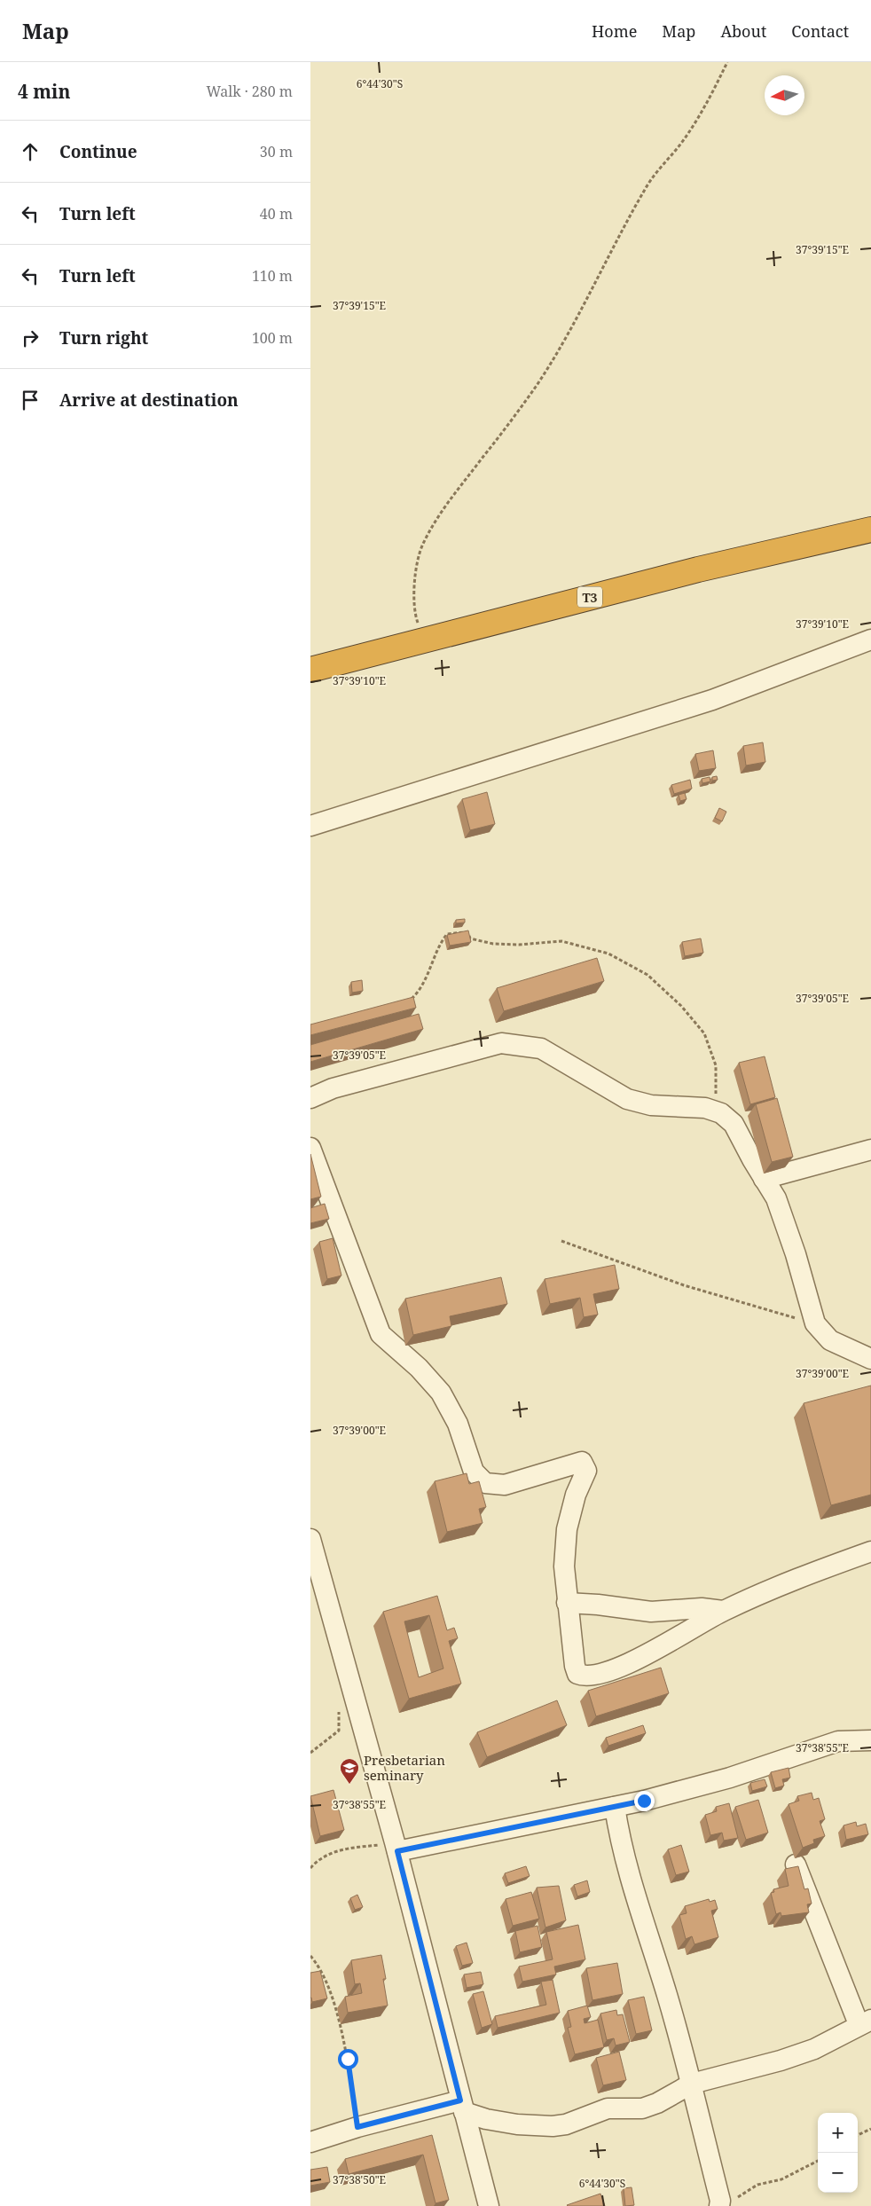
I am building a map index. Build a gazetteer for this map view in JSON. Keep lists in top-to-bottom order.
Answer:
{
  "streets": {
    "highway": ["T3"]
  },
  "places": {
    "school or university": ["Presbetarian seminary"]
  },
  "north": "left",
  "page": {
    "header": "Map",
    "nav": [
      "Home",
      "Map",
      "About",
      "Contact"
    ],
    "heading": ["4 min", "Walk · 280 m"],
    "list": [
      ["Continue", "30 m"],
      ["Turn left", "40 m"],
      ["Turn left", "110 m"],
      ["Turn right", "100 m"],
      "Arrive at destination"
    ],
    "map_buttons": ["+", "−"]
  },
  "coordinates": [
    "6°44'30\"S",
    "37°39'15\"E",
    "37°39'10\"E",
    "37°39'05\"E",
    "37°39'00\"E",
    "37°38'55\"E",
    "37°38'50\"E"
  ]
}
